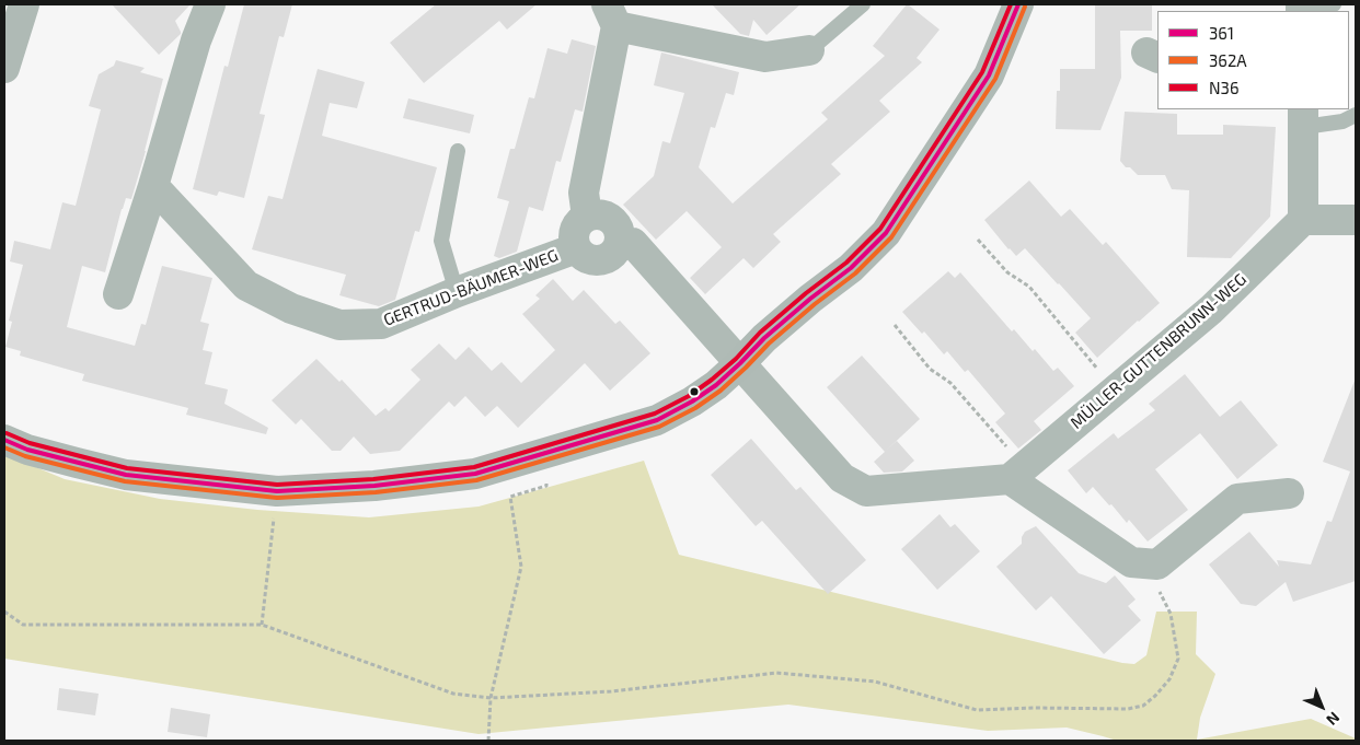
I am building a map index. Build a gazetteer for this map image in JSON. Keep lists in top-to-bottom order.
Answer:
{
  "streets": {
    "street": ["GERTRUD-BÄUMER-WEG", "MÜLLER-GUTTENBRUNN-WEG"]
  },
  "lines": ["transit line 361", "transit line N36", "transit line 362A"],
  "legend": ["361", "362A", "N36"],
  "north": "bottom right"
}
